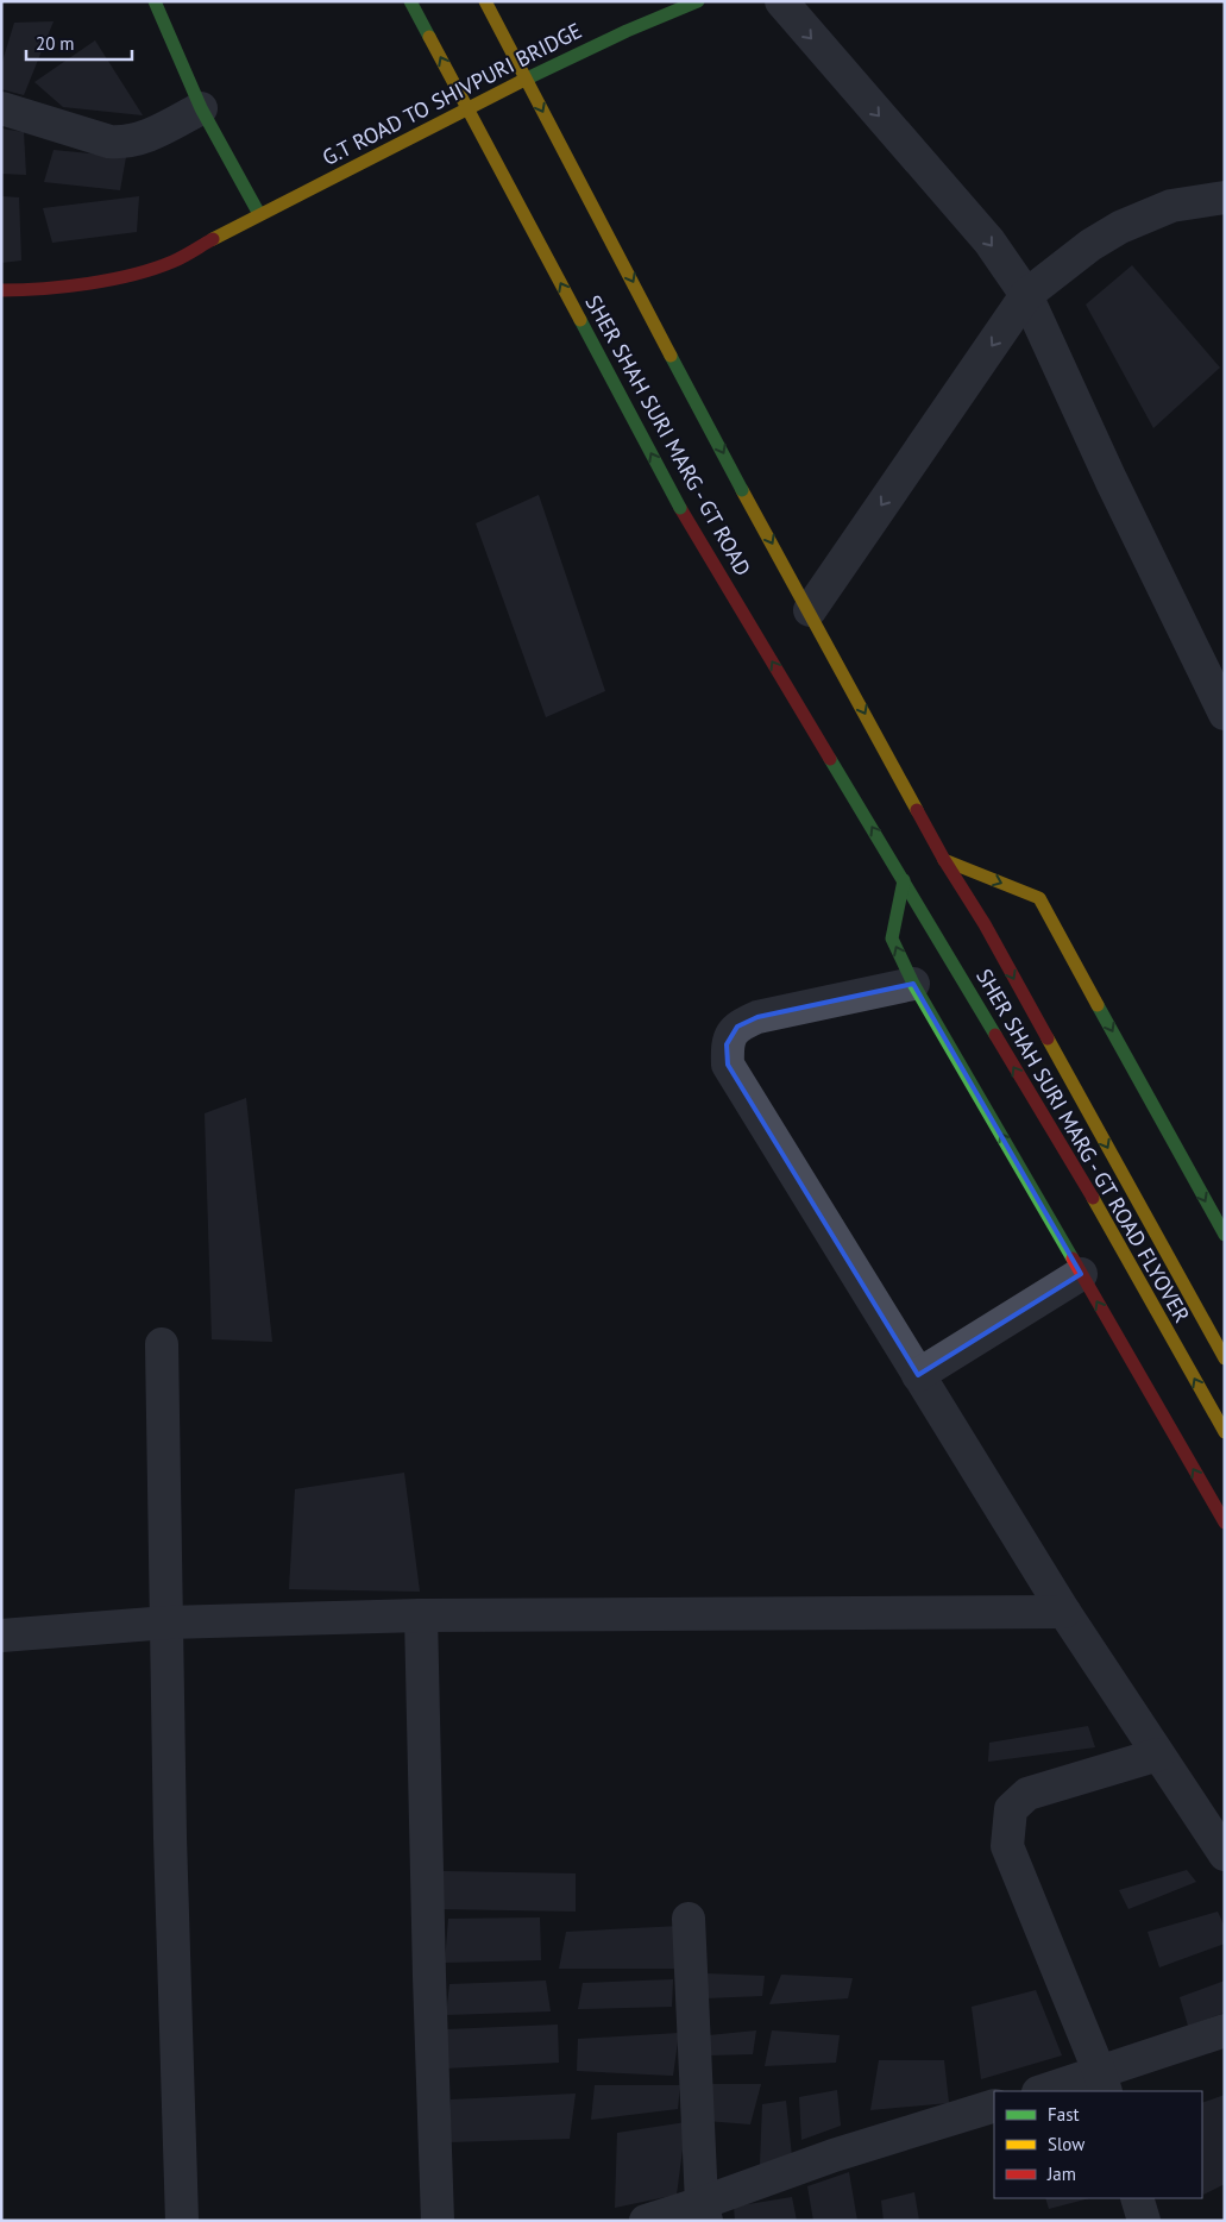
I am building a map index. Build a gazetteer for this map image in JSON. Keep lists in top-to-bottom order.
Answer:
{
  "streets": {
    "main road": ["G.T ROAD TO SHIVPURI BRIDGE", "SHER SHAH SURI MARG - GT ROAD", "SHER SHAH SURI MARG - GT ROAD FLYOVER"]
  },
  "crossings": [
    ["SHER SHAH SURI MARG - GT ROAD", "SHER SHAH SURI MARG - GT ROAD FLYOVER"]
  ],
  "legend": ["Fast", "Slow", "Jam"],
  "scale_bar": "20 m"
}
